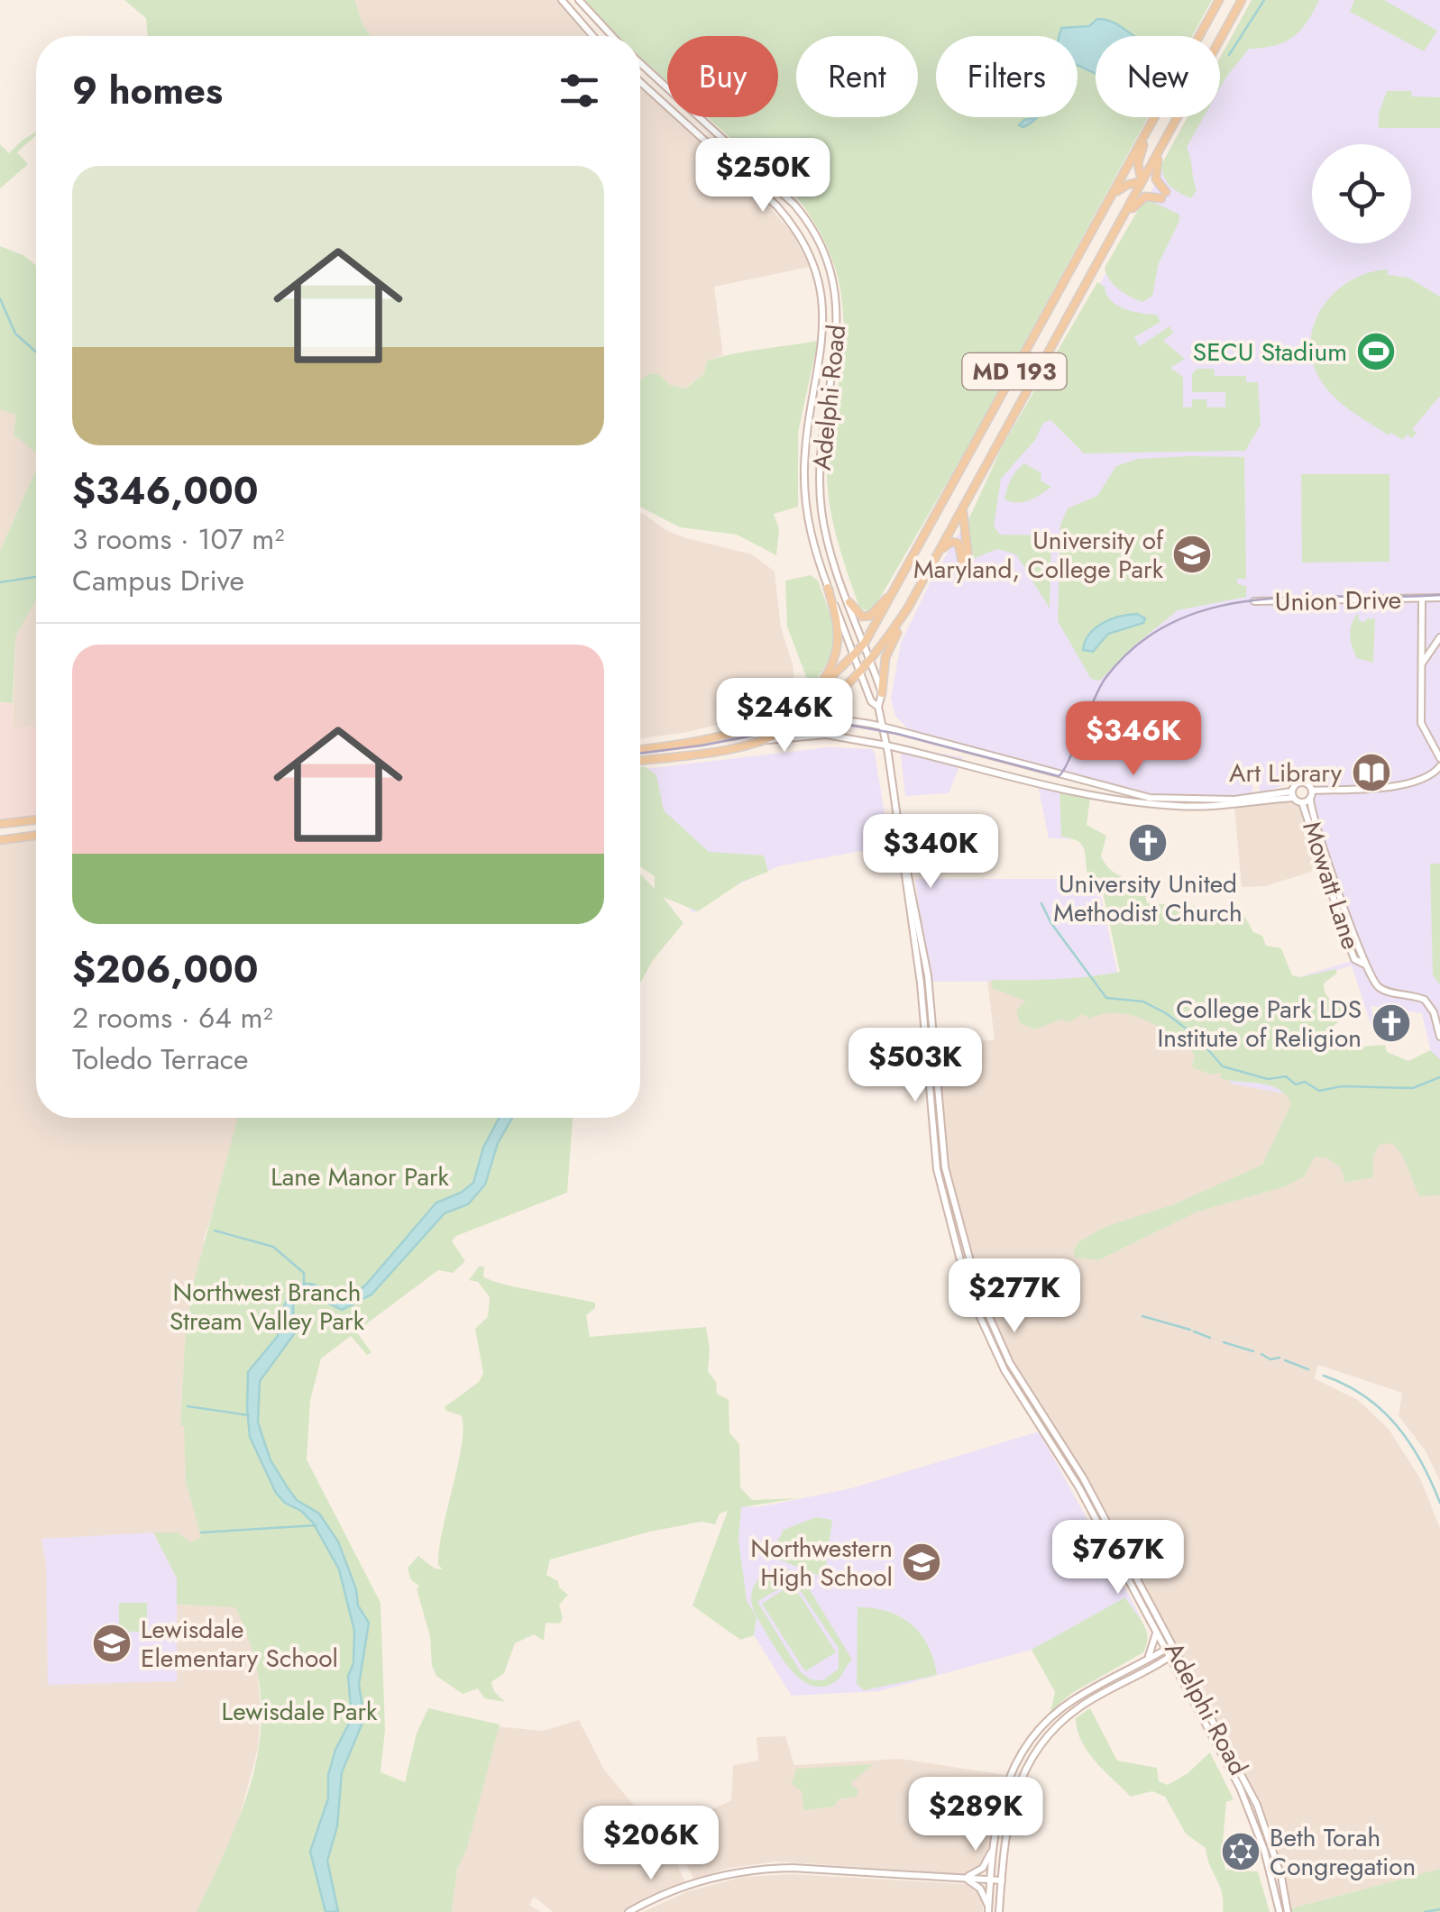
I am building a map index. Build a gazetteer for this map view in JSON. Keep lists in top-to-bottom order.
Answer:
{
  "streets": {
    "main road": [
      "MD 193",
      "Adelphi Road",
      "Union Drive",
      "Mowatt Lane"
    ]
  },
  "crossings": [
    ["MD 193", "Adelphi Road"]
  ],
  "parks": ["Lane Manor Park", "Northwest Branch Stream Valley Park", "Lewisdale Park"],
  "places": {
    "sports": ["SECU Stadium"],
    "school or university": ["University of Maryland, College Park", "Northwestern High School", "Lewisdale Elementary School"],
    "library": ["Art Library"],
    "church": ["University United Methodist Church", "College Park LDS Institute of Religion"],
    "synagogue": ["Beth Torah Congregation"]
  },
  "page": {
    "chip": [
      "Buy",
      "Rent",
      "Filters",
      "New"
    ],
    "heading": "9 homes",
    "price": [
      "$250K",
      "$246K",
      "$346K",
      "$340K",
      "$503K",
      "$277K",
      "$767K",
      "$289K",
      "$206K"
    ],
    "list": [
      {
        "name": "$346,000",
        "note": "3 rooms · 107 m² · Campus Drive"
      },
      {
        "name": "$206,000",
        "note": "2 rooms · 64 m² · Toledo Terrace"
      }
    ]
  }
}
